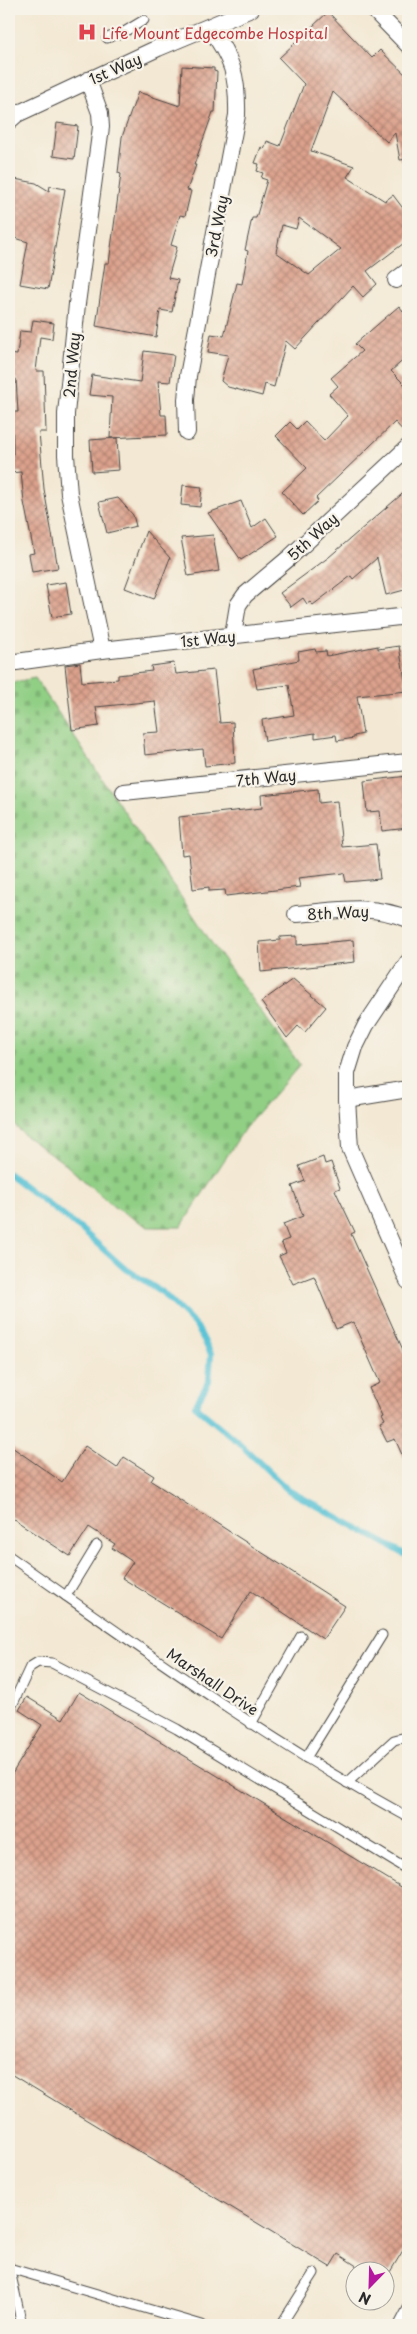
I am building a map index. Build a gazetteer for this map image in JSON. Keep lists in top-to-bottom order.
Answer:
{
  "streets": {
    "street": [
      "1st Way",
      "3rd Way",
      "2nd Way",
      "5th Way",
      "7th Way",
      "8th Way"
    ],
    "lane": ["Marshall Drive"]
  },
  "crossings": [
    ["1st Way", "3rd Way"],
    ["1st Way", "2nd Way"],
    ["1st Way", "5th Way"]
  ],
  "places": {
    "hospital": ["Life Mount Edgecombe Hospital"]
  },
  "north": "bottom left"
}
